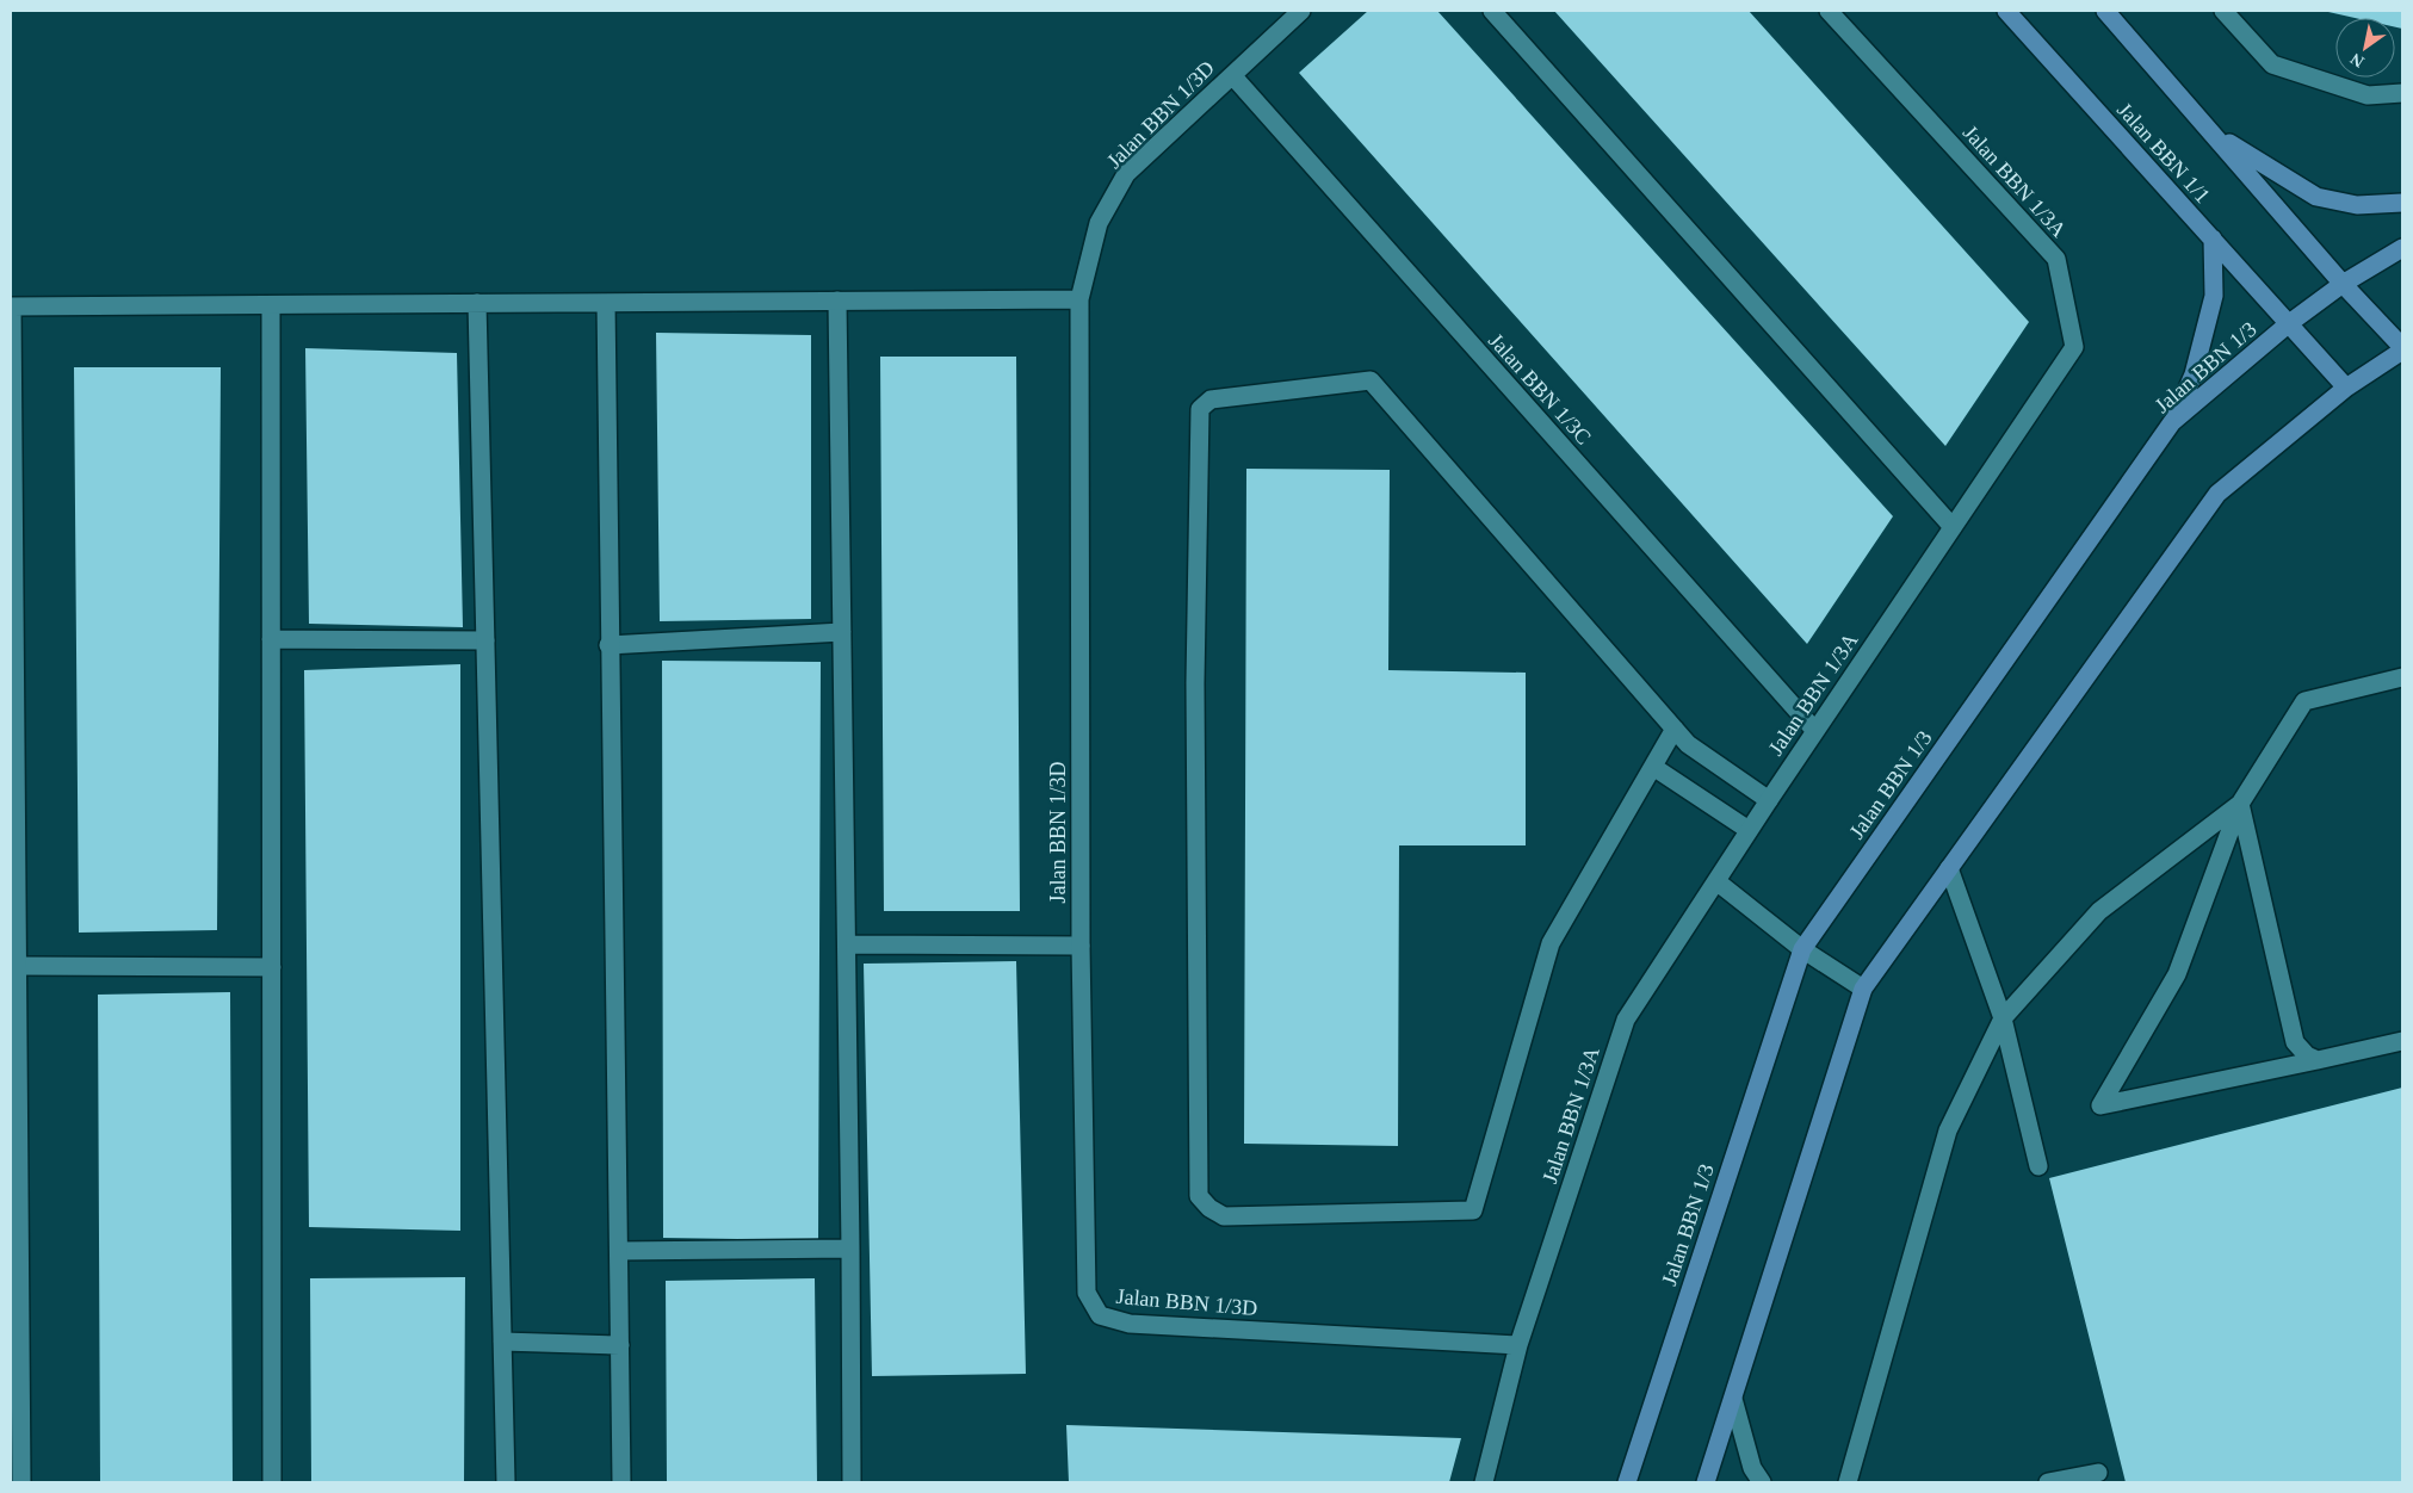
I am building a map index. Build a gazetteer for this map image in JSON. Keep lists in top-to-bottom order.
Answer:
{
  "streets": {
    "street": [
      "Jalan BBN 1/3D",
      "Jalan BBN 1/1",
      "Jalan BBN 1/3A",
      "Jalan BBN 1/3",
      "Jalan BBN 1/3C"
    ]
  },
  "crossings": [
    ["Jalan BBN 1/3D", "Jalan BBN 1/3A"],
    ["Jalan BBN 1/3D", "Jalan BBN 1/3C"],
    ["Jalan BBN 1/1", "Jalan BBN 1/3"],
    ["Jalan BBN 1/3A", "Jalan BBN 1/3C"]
  ],
  "north": "bottom left"
}
